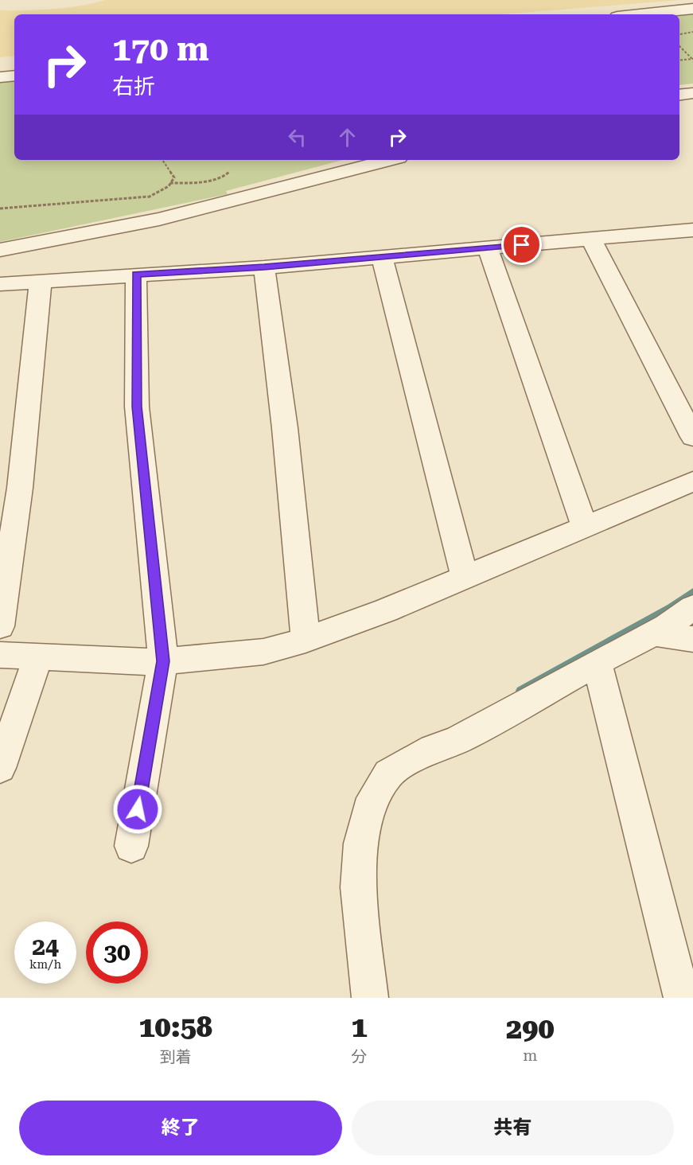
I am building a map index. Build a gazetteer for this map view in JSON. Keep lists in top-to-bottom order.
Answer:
{
  "page": {
    "turn": ["170 m", "右折"],
    "speed": "24 km/h",
    "limit": "30",
    "eta": [
      "10:58",
      "到着",
      "1",
      "分",
      "290",
      "m"
    ],
    "buttons": ["終了", "共有"]
  }
}
